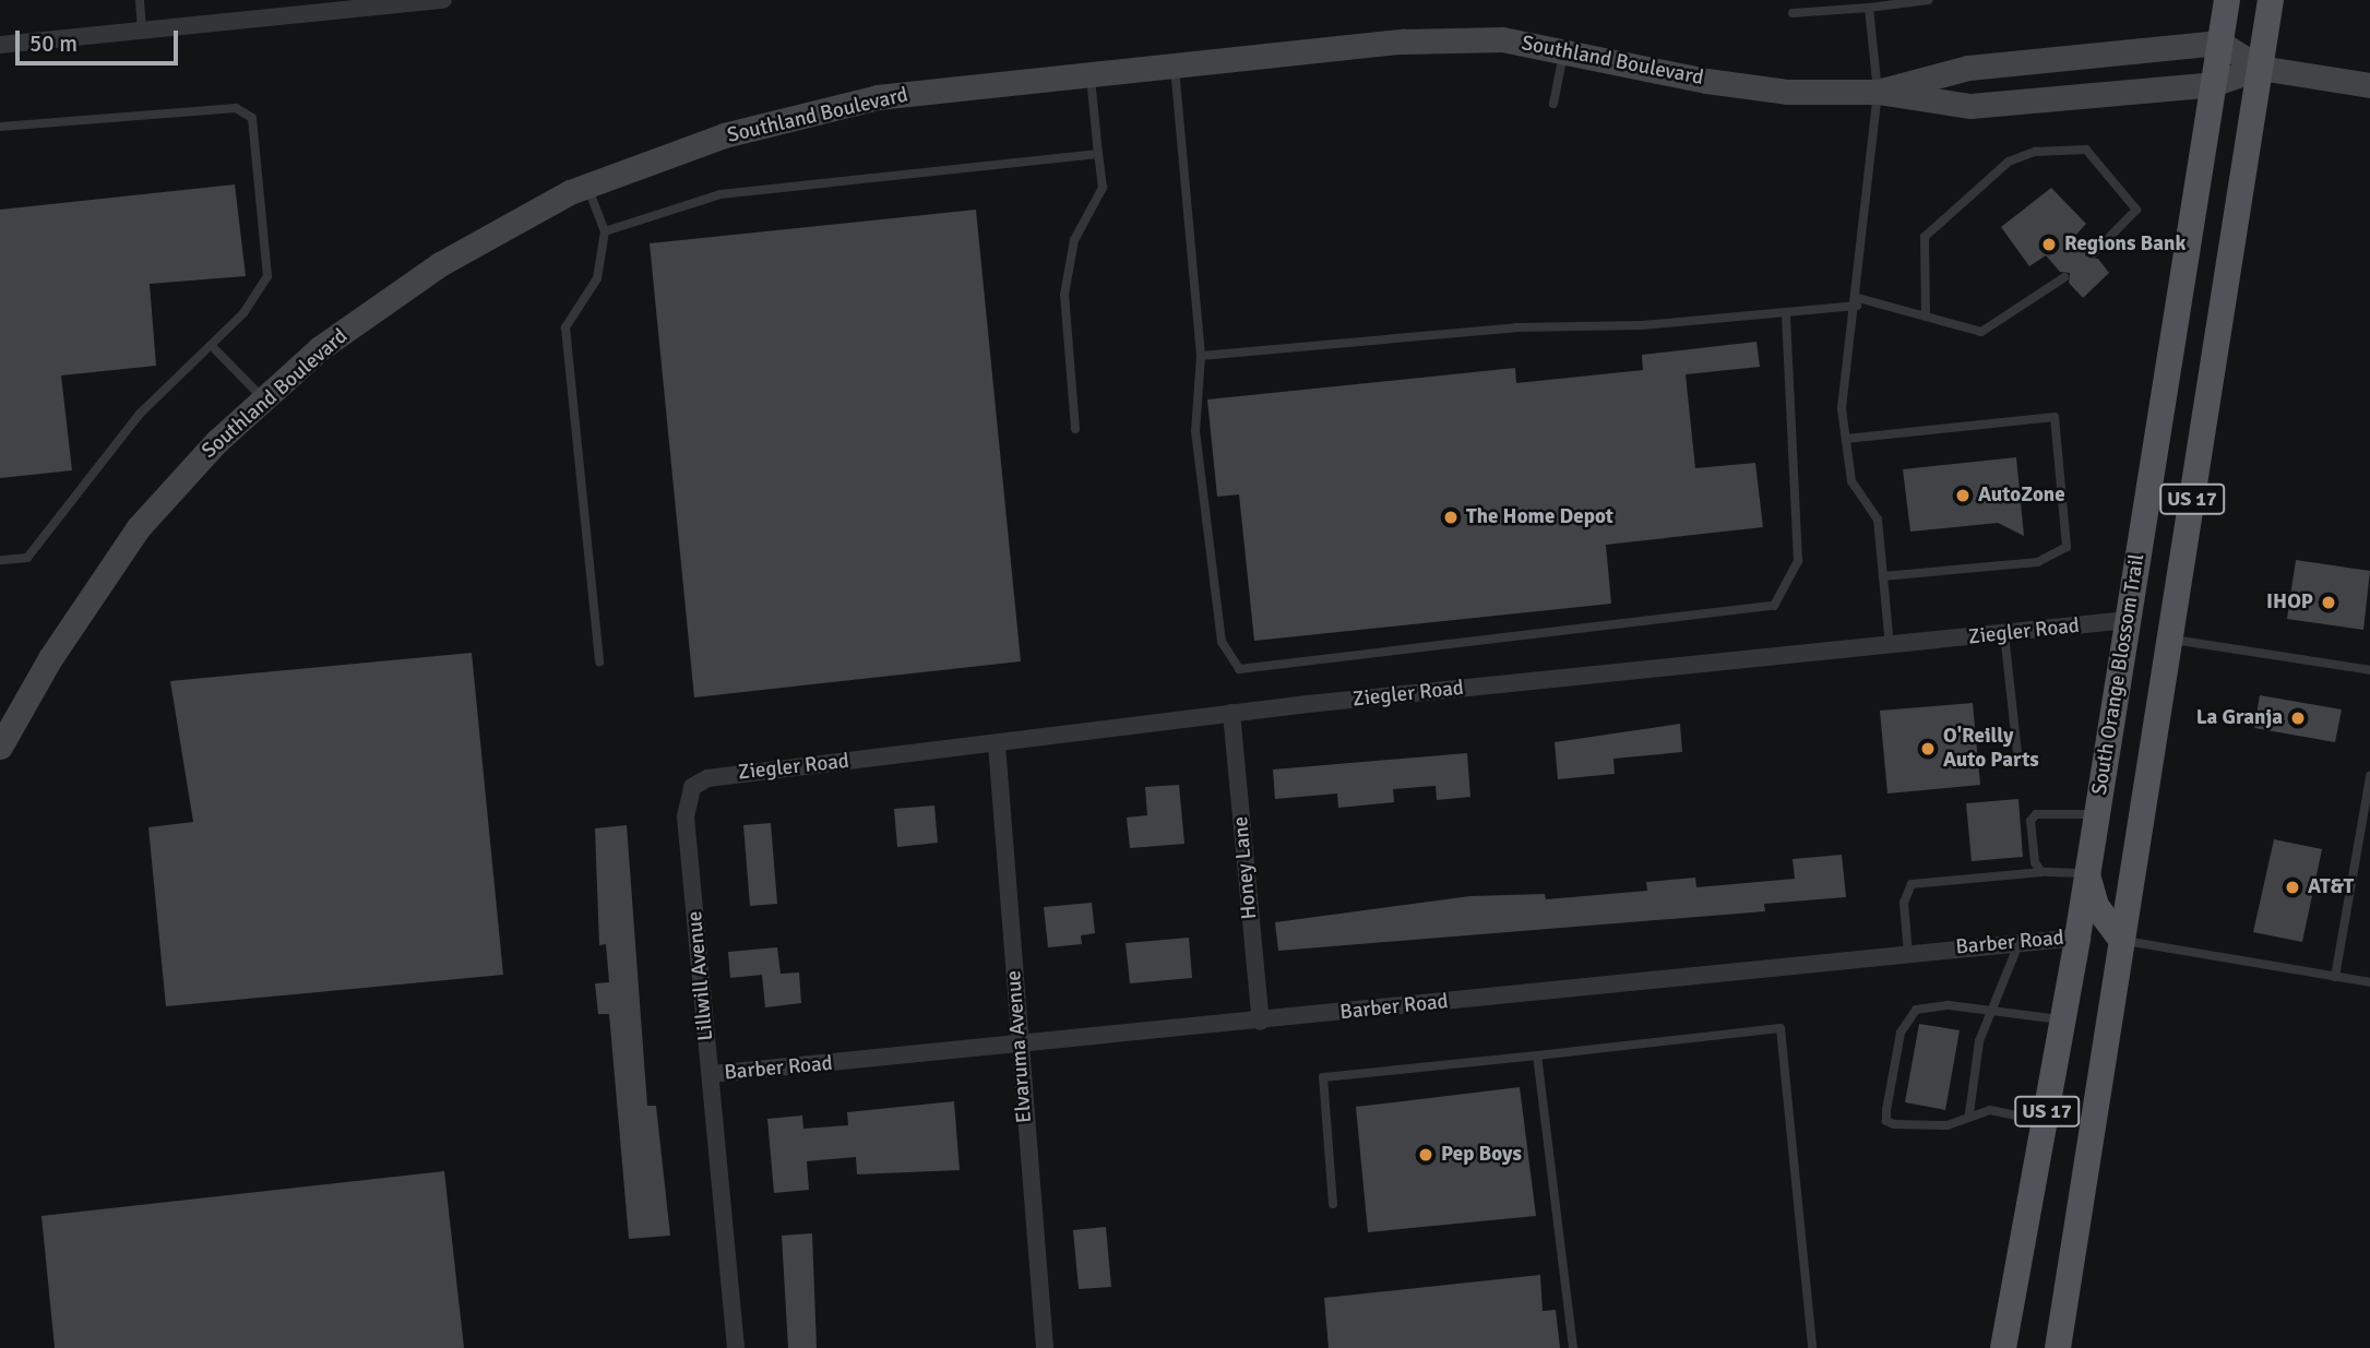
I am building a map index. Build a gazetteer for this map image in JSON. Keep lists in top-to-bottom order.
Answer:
{
  "streets": {
    "main road": ["US 17", "South Orange Blossom Trail"],
    "street": [
      "Southland Boulevard",
      "Ziegler Road",
      "Honey Lane",
      "Barber Road",
      "Lillwill Avenue",
      "Elvaruma Avenue"
    ]
  },
  "crossings": [
    ["Southland Boulevard", "US 17"],
    ["Southland Boulevard", "South Orange Blossom Trail"],
    ["Ziegler Road", "South Orange Blossom Trail"],
    ["Ziegler Road", "Honey Lane"],
    ["Ziegler Road", "Lillwill Avenue"],
    ["Ziegler Road", "Elvaruma Avenue"],
    ["South Orange Blossom Trail", "Barber Road"],
    ["Honey Lane", "Barber Road"],
    ["Barber Road", "Lillwill Avenue"],
    ["Barber Road", "Elvaruma Avenue"]
  ],
  "places": [
    "Regions Bank",
    "AutoZone",
    "The Home Depot",
    "IHOP",
    "La Granja",
    "O'Reilly Auto Parts",
    "AT&T",
    "Pep Boys"
  ],
  "scale_bar": "50 m"
}
